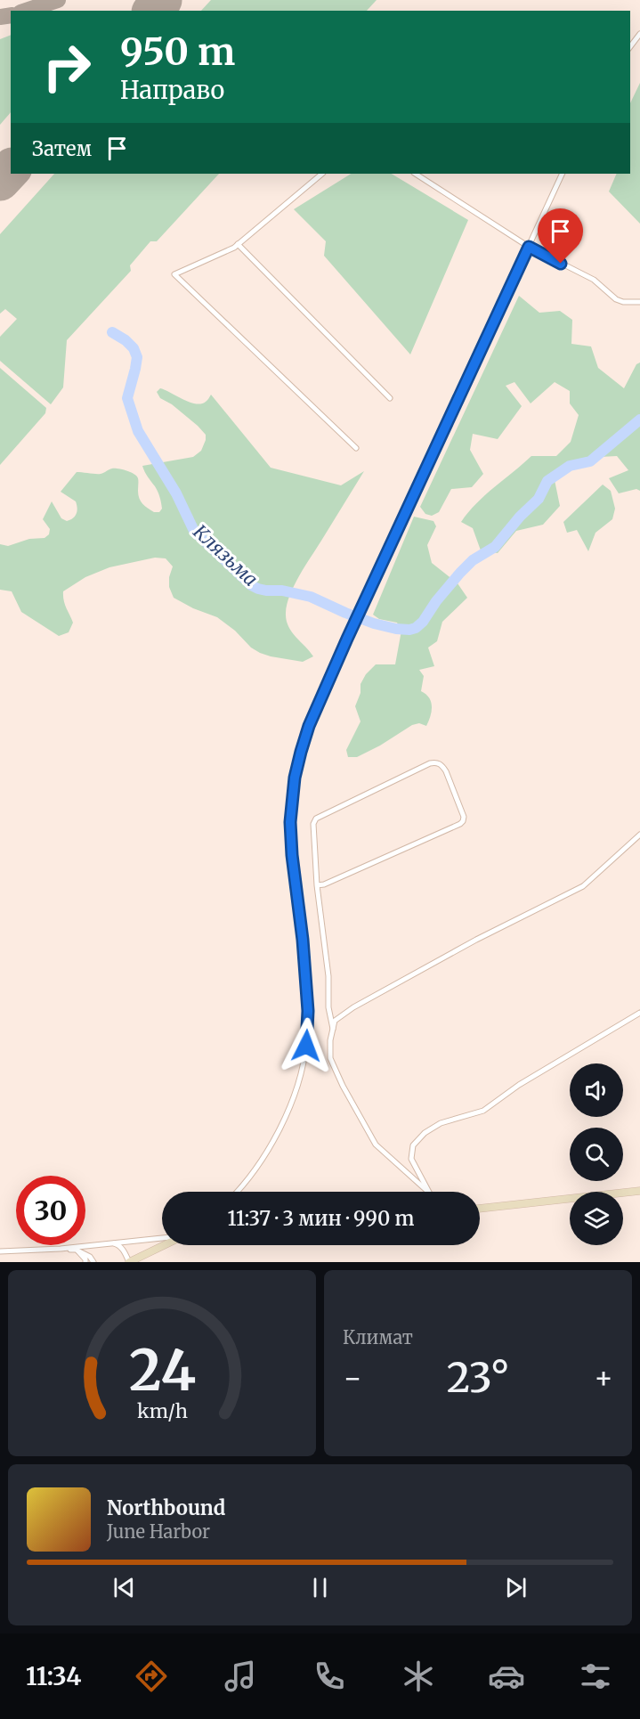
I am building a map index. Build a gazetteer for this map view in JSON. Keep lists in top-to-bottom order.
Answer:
{
  "water": ["Клязьма"],
  "page": {
    "turn": ["950 m", "Направо"],
    "then": "Затем",
    "limit": "30",
    "trip": "11:37 · 3 мин · 990 m",
    "tile": "Климат",
    "heat": ["−", "23°", "+"],
    "song": ["Northbound", "June Harbor"],
    "tabs": "11:34",
    "gauge": ["24", "km/h"]
  }
}
